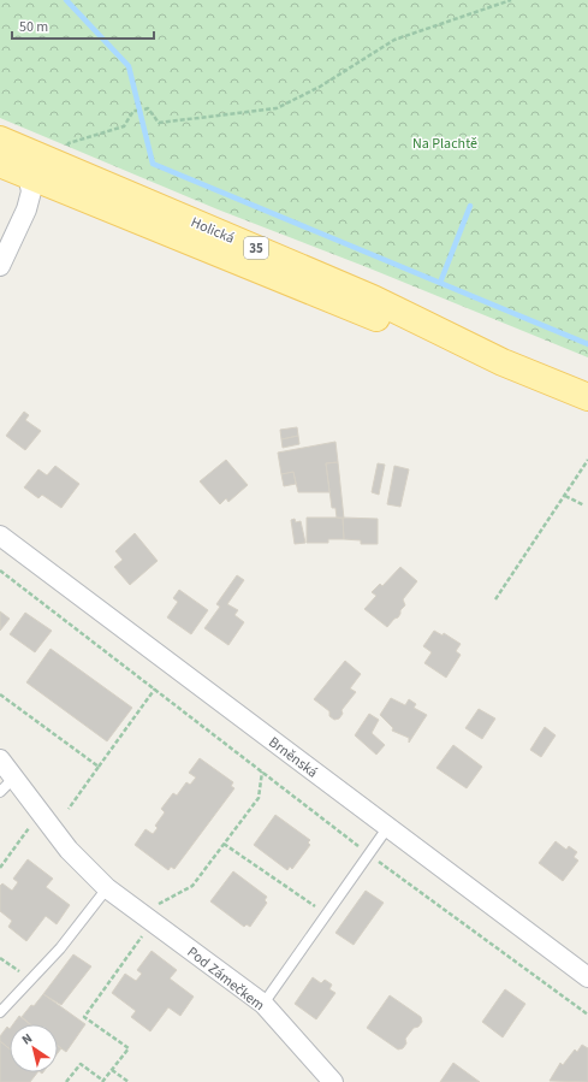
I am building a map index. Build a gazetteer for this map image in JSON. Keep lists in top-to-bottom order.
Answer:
{
  "streets": {
    "main road": ["Holická", "35"],
    "street": ["Brněnská", "Pod Zámečkem"]
  },
  "parks": ["Na Plachtě"],
  "scale_bar": "50 m",
  "north": "top left"
}
